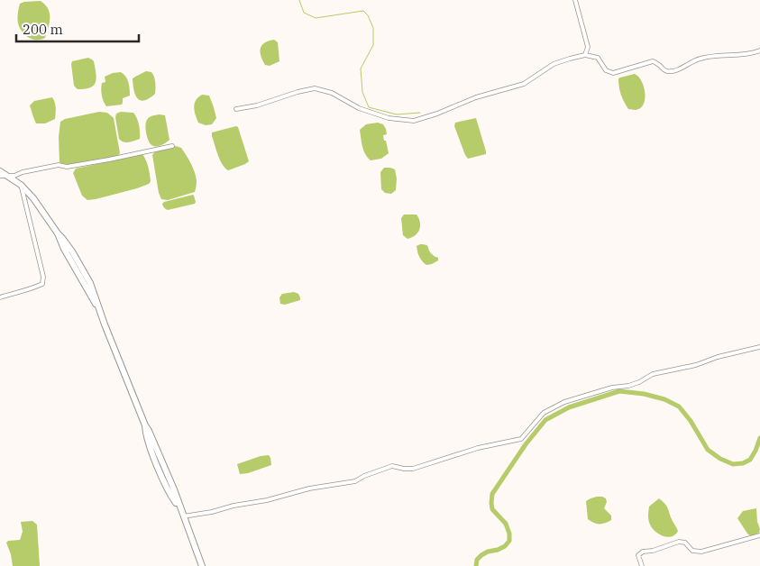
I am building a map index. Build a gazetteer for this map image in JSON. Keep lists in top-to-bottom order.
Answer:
{
  "scale_bar": "200 m"
}
